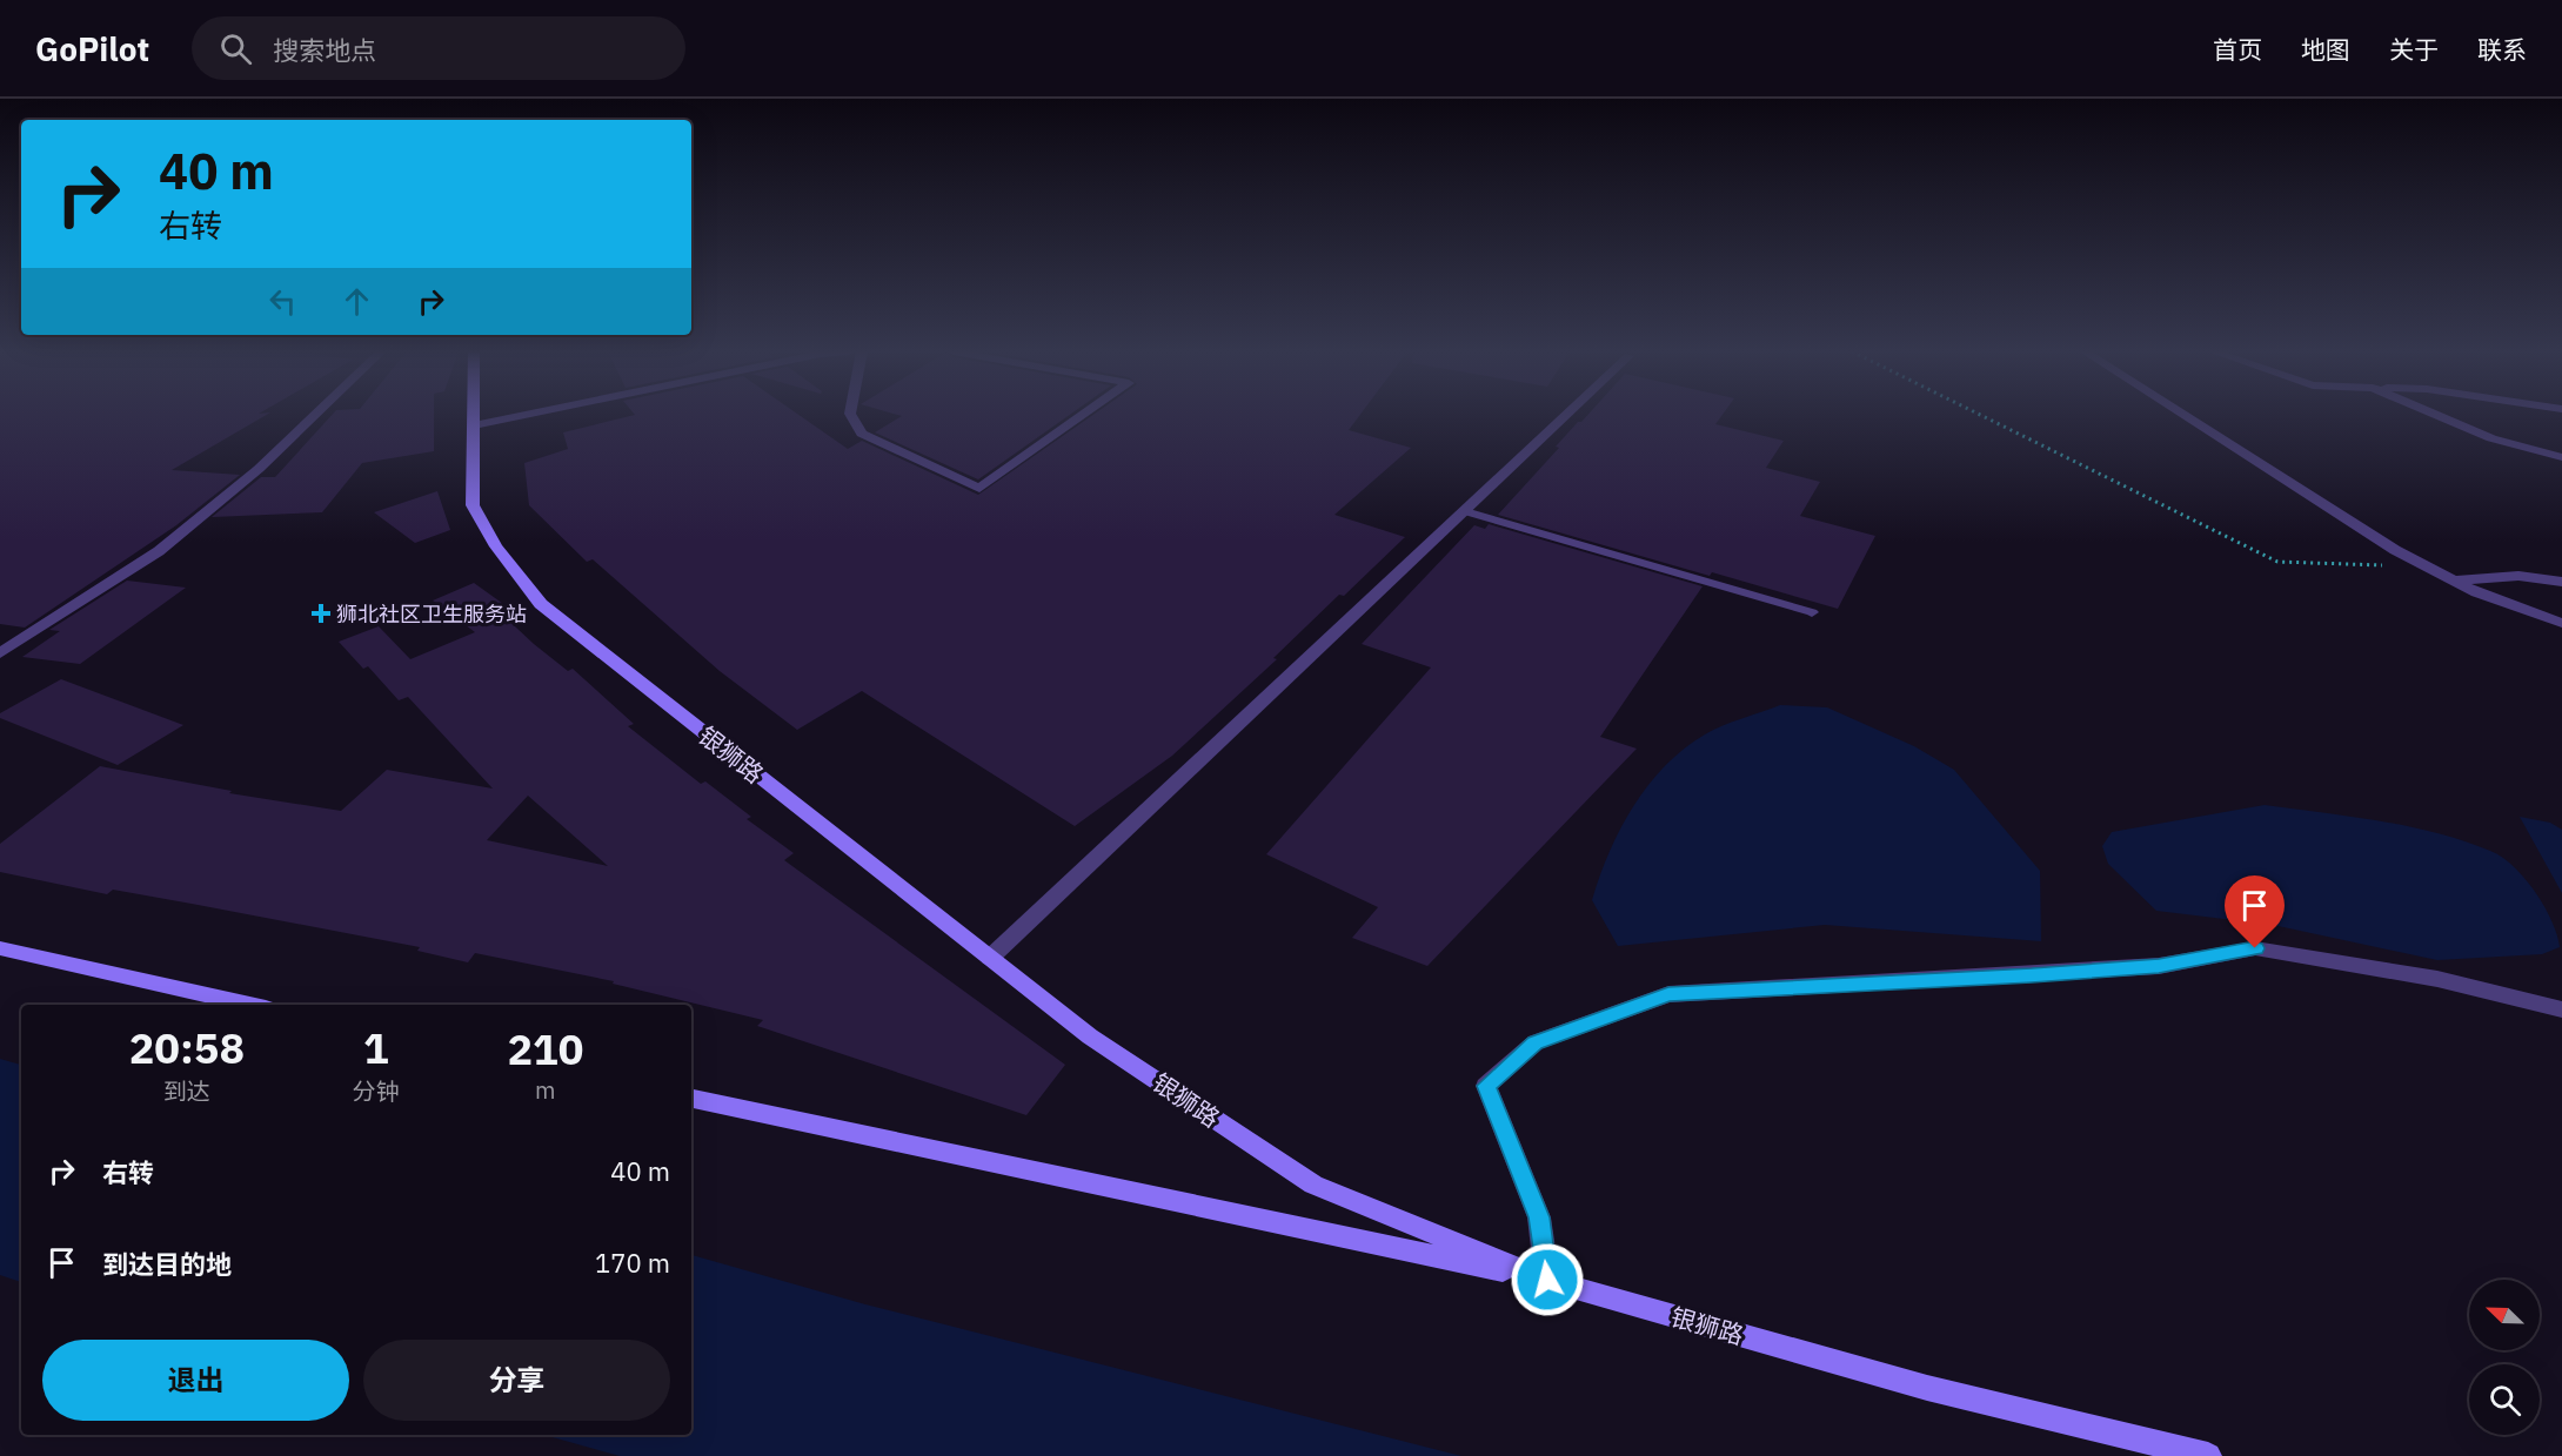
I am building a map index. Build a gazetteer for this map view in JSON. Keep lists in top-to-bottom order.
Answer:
{
  "streets": {
    "main road": ["银狮路"]
  },
  "places": {
    "health": ["狮北社区卫生服务站"]
  },
  "north": "top left",
  "page": {
    "header": "GoPilot",
    "search": "搜索地点",
    "nav": [
      "首页",
      "地图",
      "关于",
      "联系"
    ],
    "turn": ["40 m", "右转"],
    "eta": [
      "20:58",
      "到达",
      "1",
      "分钟",
      "210",
      "m"
    ],
    "list": [
      {
        "name": "右转",
        "value": "40 m"
      },
      {
        "name": "到达目的地",
        "value": "170 m"
      }
    ],
    "buttons": ["退出", "分享"]
  }
}
